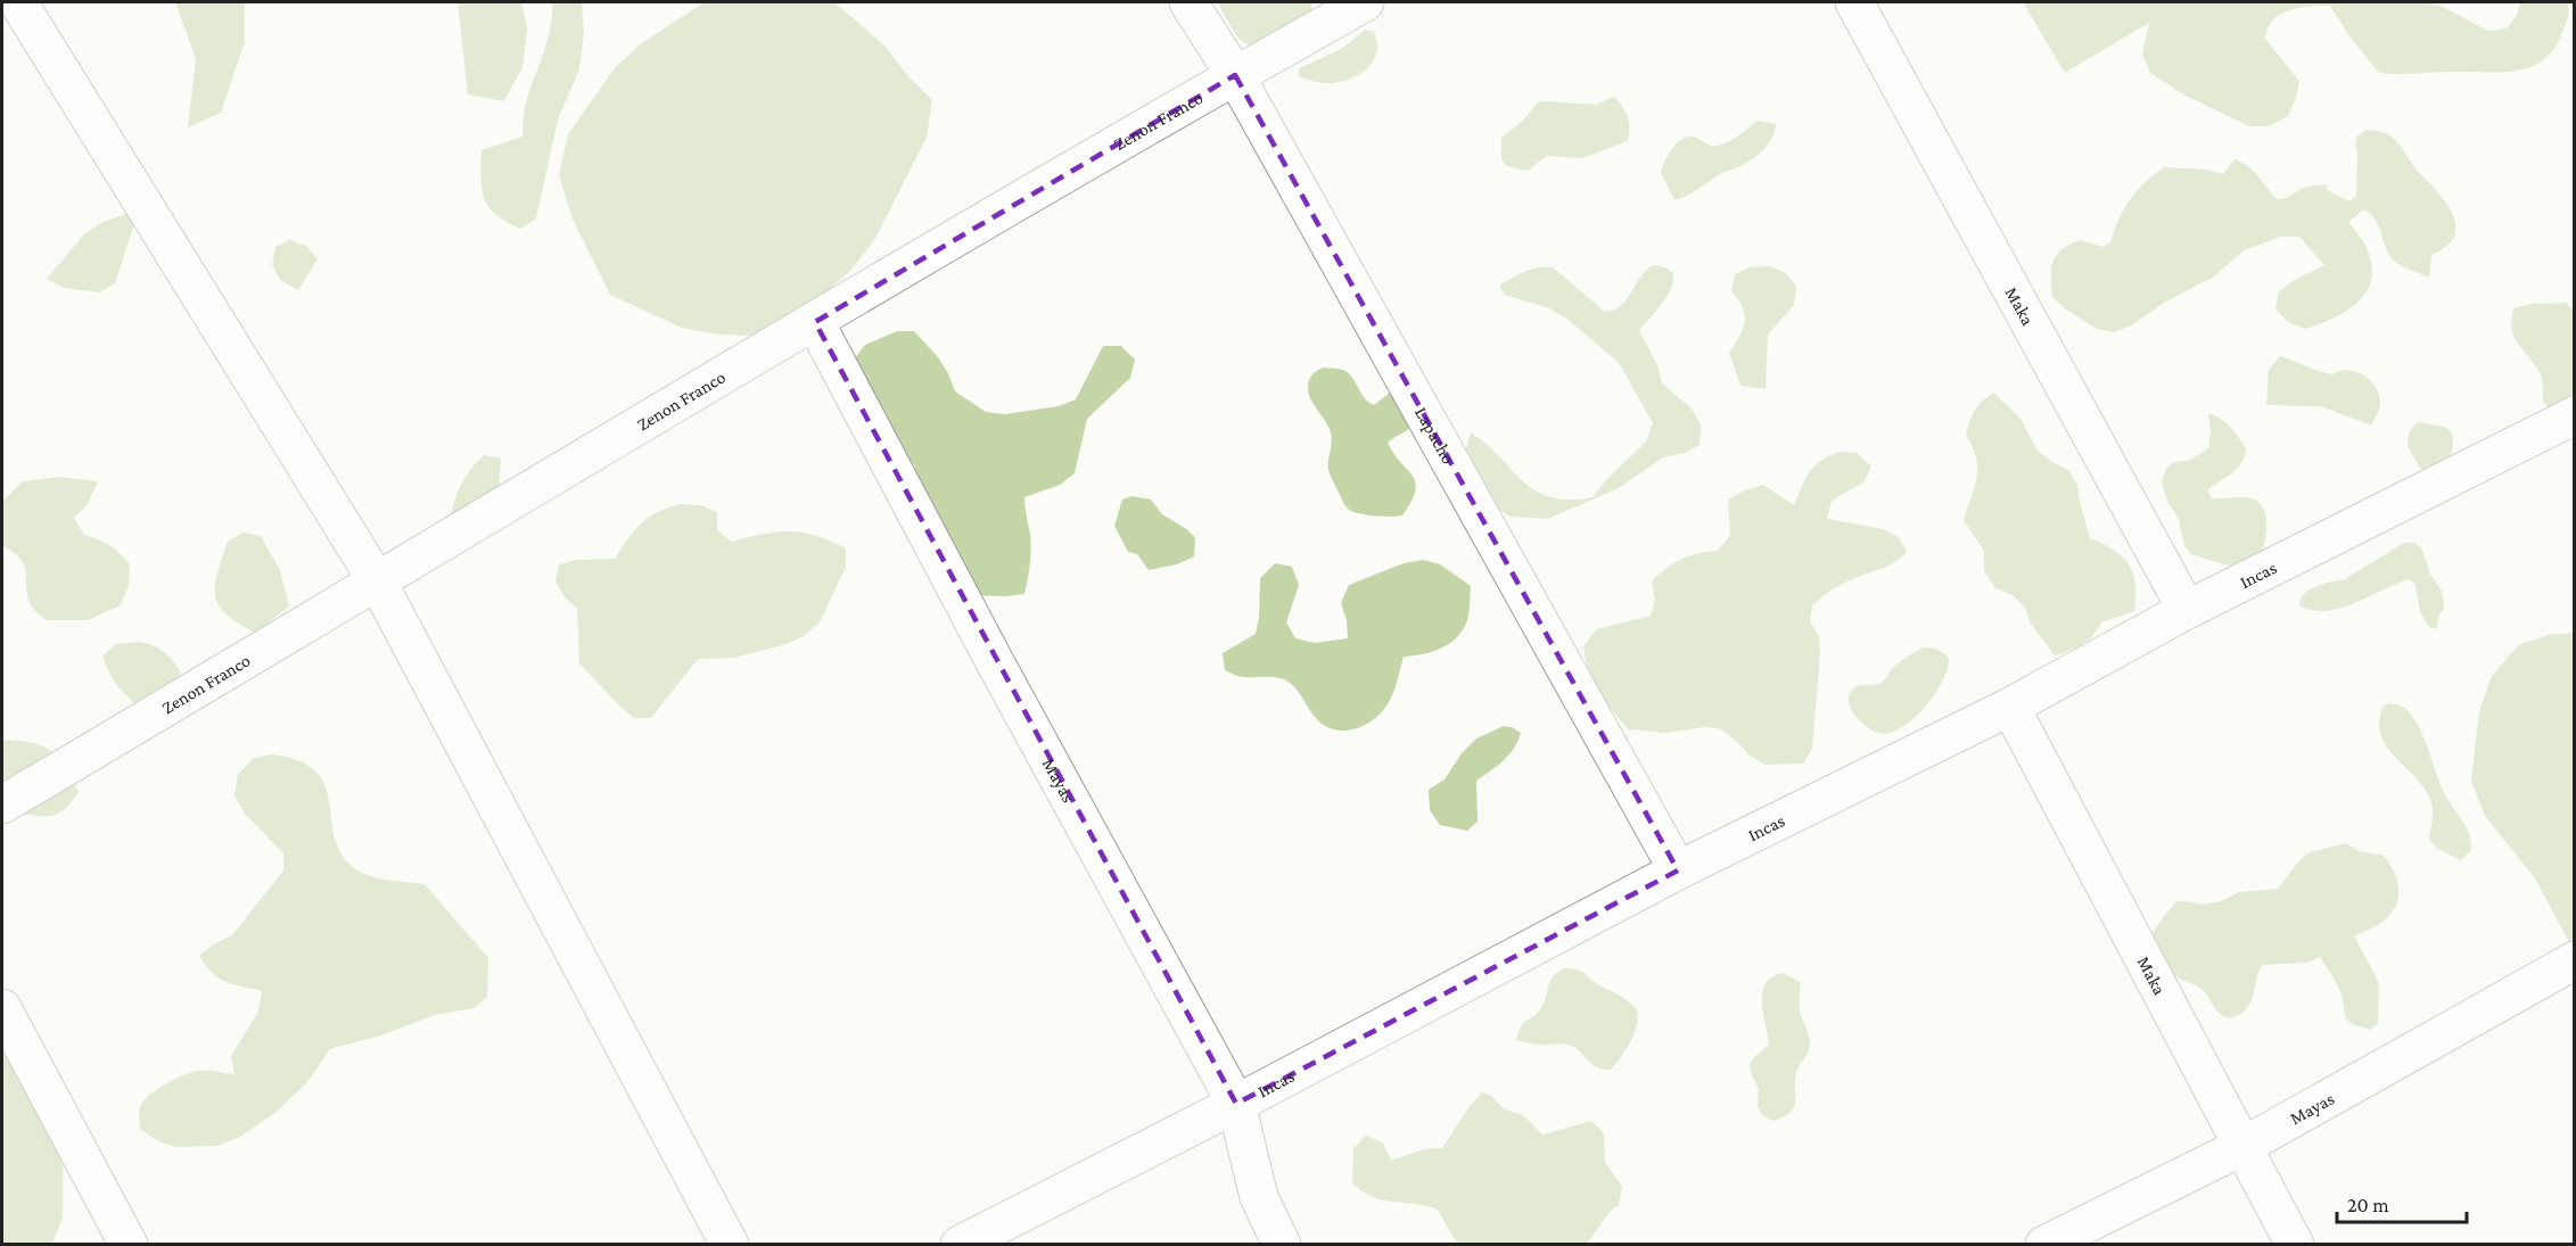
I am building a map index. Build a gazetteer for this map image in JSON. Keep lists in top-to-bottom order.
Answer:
{
  "streets": {
    "street": [
      "Zenon Franco",
      "Maka",
      "Lapacho",
      "Incas",
      "Mayas"
    ]
  },
  "crossings": [
    ["Zenon Franco", "Lapacho"],
    ["Zenon Franco", "Mayas"],
    ["Maka", "Incas"],
    ["Maka", "Mayas"],
    ["Lapacho", "Incas"],
    ["Incas", "Mayas"]
  ],
  "scale_bar": "20 m"
}
